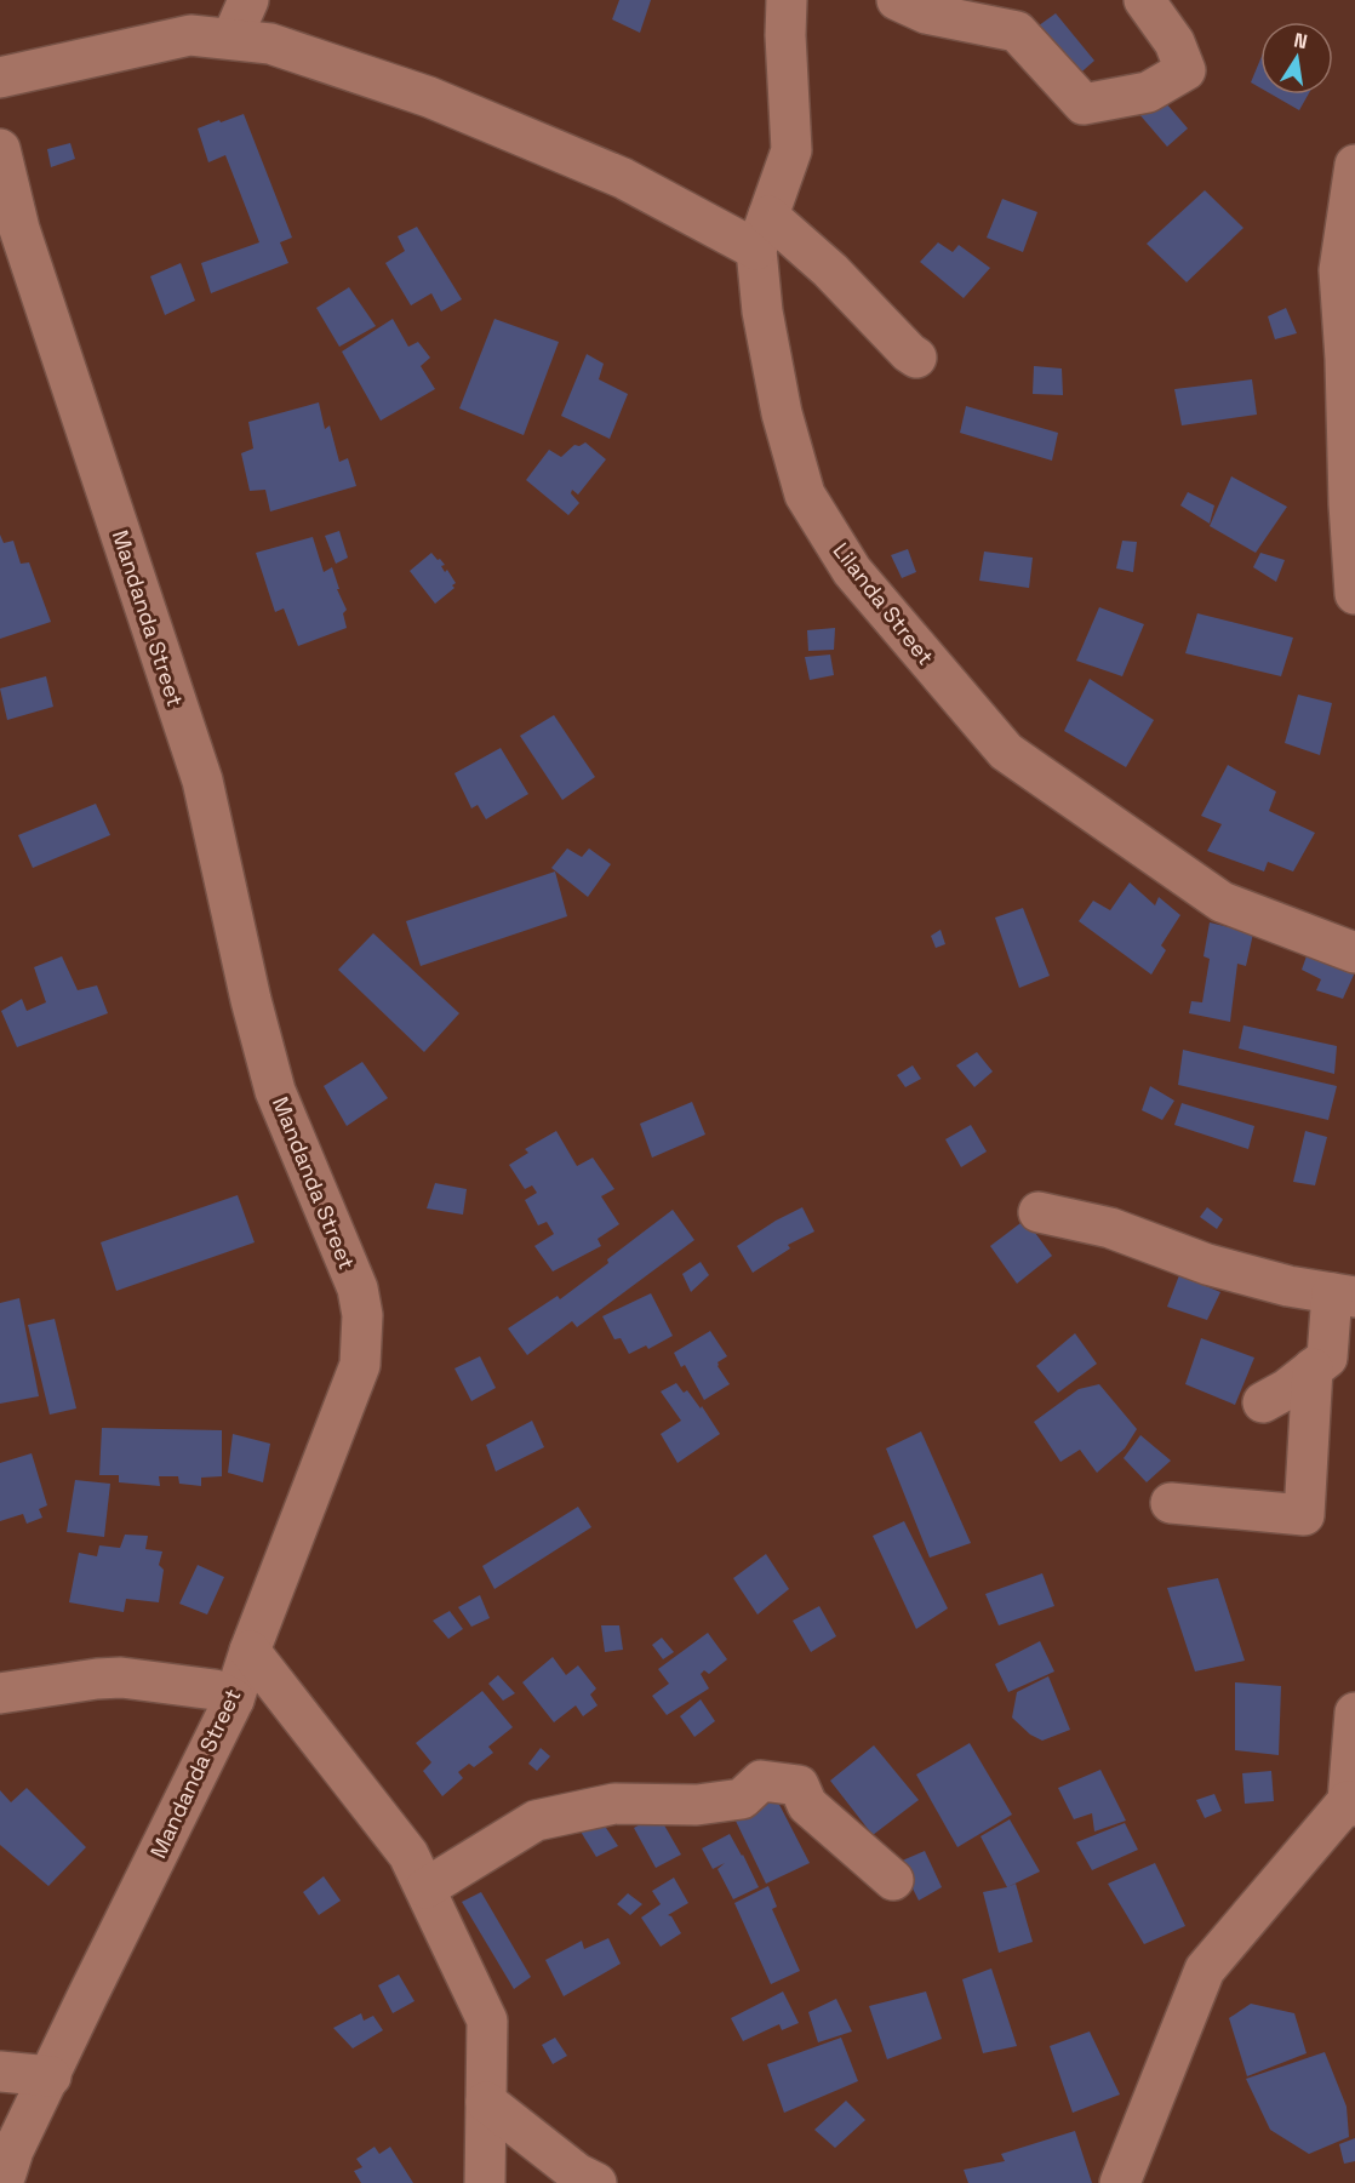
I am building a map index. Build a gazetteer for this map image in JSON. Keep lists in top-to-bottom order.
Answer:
{
  "streets": {
    "street": ["Lilanda Street", "Mandanda Street"]
  },
  "north": "top"
}
